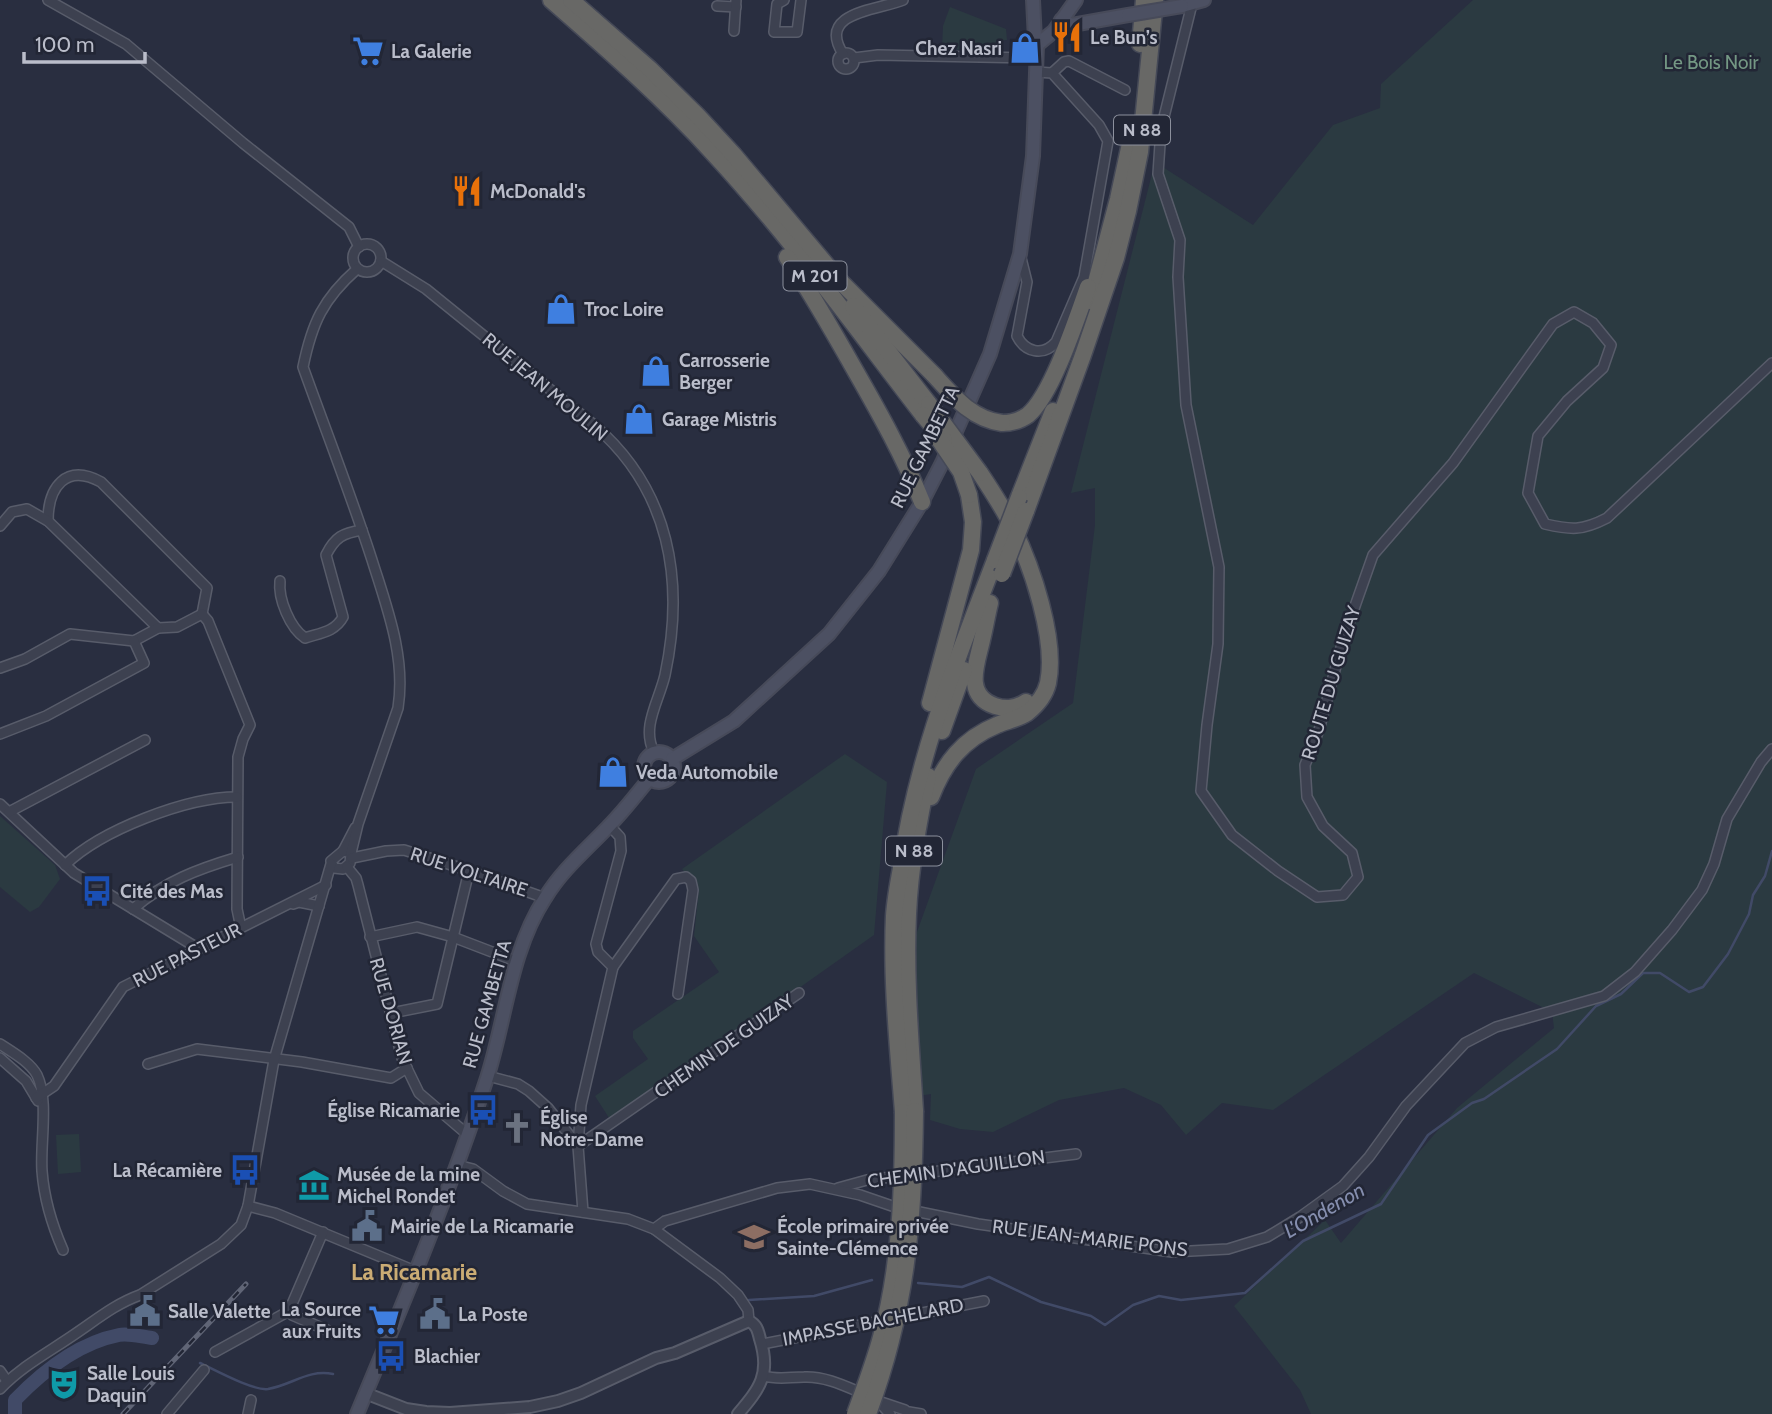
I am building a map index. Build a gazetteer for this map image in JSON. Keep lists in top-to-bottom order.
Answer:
{
  "streets": {
    "highway": ["N 88", "M 201"],
    "main road": ["RUE GAMBETTA"],
    "street": [
      "RUE JEAN MOULIN",
      "ROUTE DU GUIZAY",
      "RUE VOLTAIRE",
      "RUE PASTEUR",
      "RUE DORIAN",
      "CHEMIN DE GUIZAY",
      "CHEMIN D'AGUILLON",
      "RUE JEAN-MARIE PONS",
      "IMPASSE BACHELARD"
    ]
  },
  "crossings": [
    ["N 88", "M 201"],
    ["RUE JEAN MOULIN", "RUE GAMBETTA"],
    ["RUE GAMBETTA", "RUE VOLTAIRE"],
    ["RUE GAMBETTA", "RUE DORIAN"],
    ["CHEMIN D'AGUILLON", "RUE JEAN-MARIE PONS"]
  ],
  "districts": ["La Ricamarie"],
  "water": ["L'Ondenon"],
  "parks": ["Le Bois Noir"],
  "places": {
    "restaurant": ["Le Bun’s", "McDonald's"],
    "shop": [
      "Chez Nasri",
      "Troc Loire",
      "Carrosserie Berger",
      "Garage Mistris",
      "Veda Automobile"
    ],
    "supermarket": ["La Galerie", "La Source aux Fruits"],
    "bus stop": [
      "Cité des Mas",
      "Église Ricamarie",
      "La Récamière",
      "Blachier"
    ],
    "church": ["Église Notre-Dame"],
    "museum": ["Musée de la mine Michel Rondet"],
    "public building": ["Mairie de La Ricamarie", "Salle Valette", "La Poste"],
    "school or university": ["École primaire privée Sainte-Clémence"],
    "theatre": ["Salle Louis Daquin"]
  },
  "scale_bar": "100 m"
}
